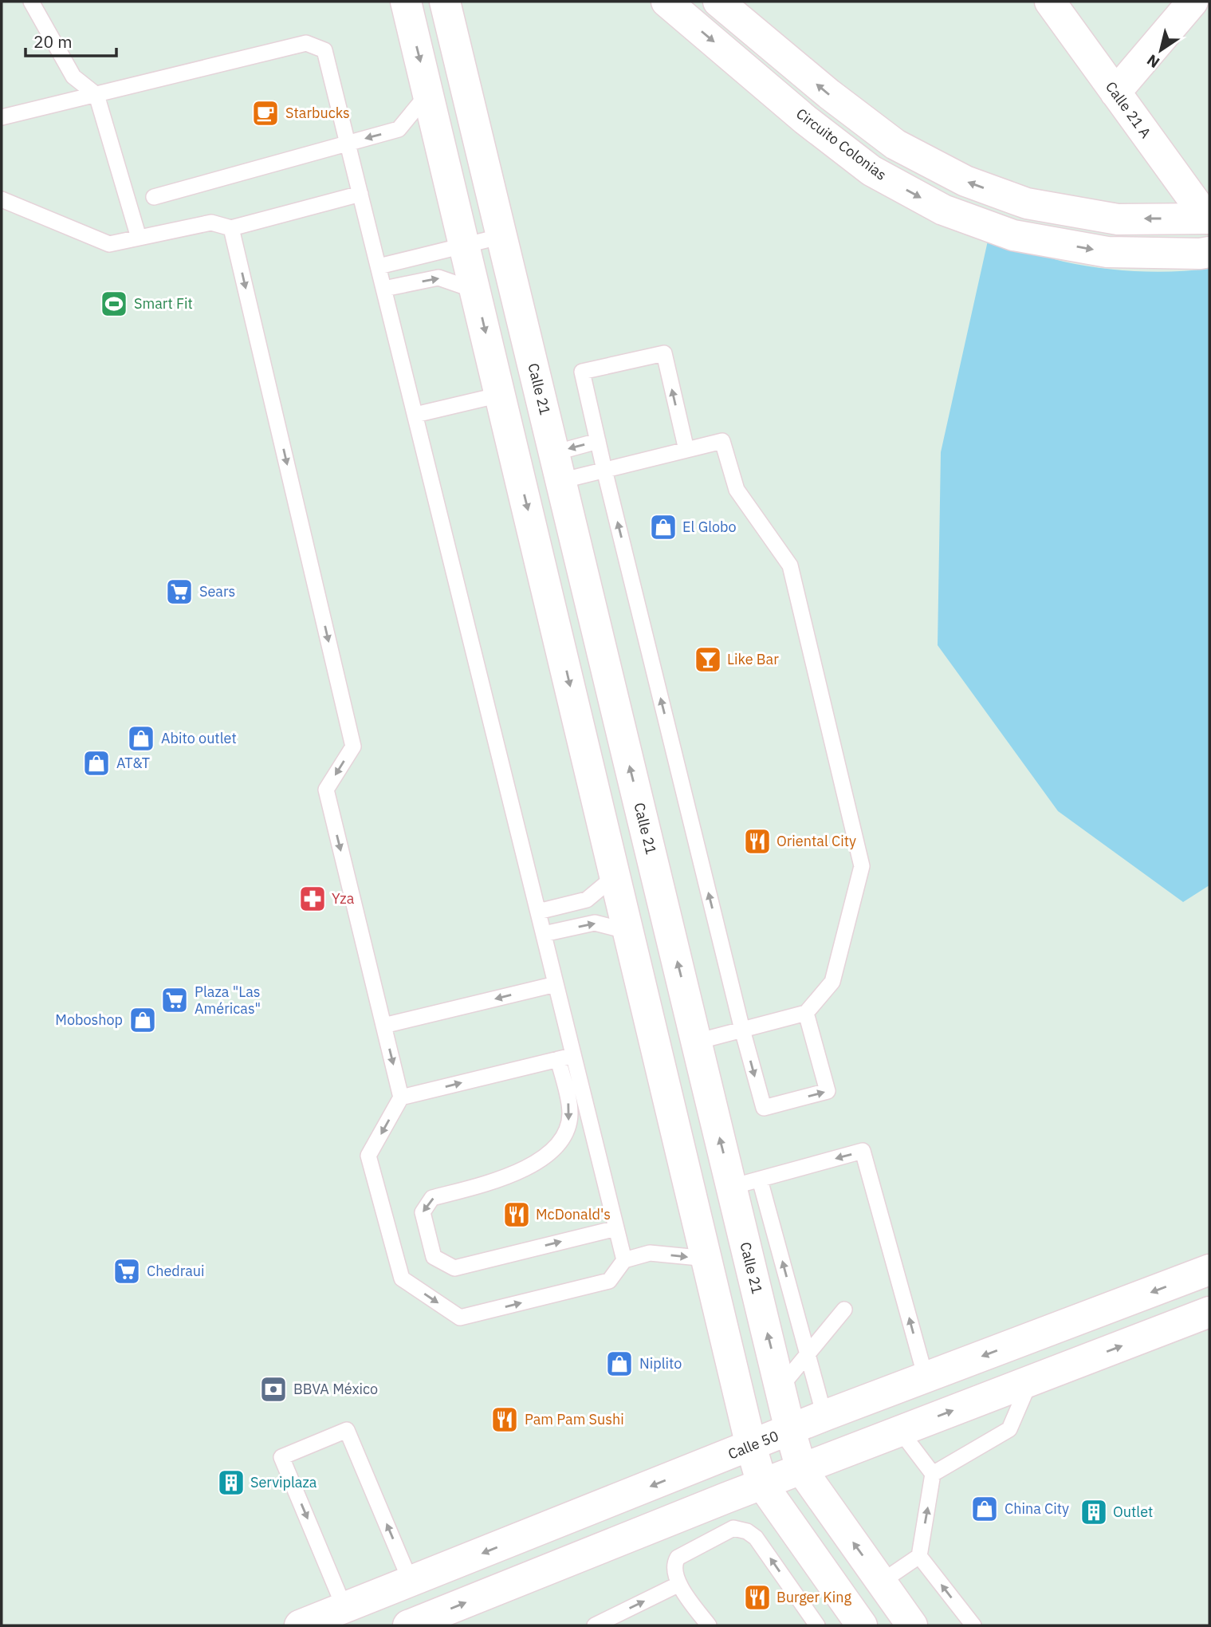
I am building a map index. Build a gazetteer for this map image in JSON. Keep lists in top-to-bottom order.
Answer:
{
  "streets": {
    "street": [
      "Calle 21 A",
      "Circuito Colonias",
      "Calle 21",
      "Calle 50"
    ]
  },
  "crossings": [
    ["Calle 21", "Calle 50"]
  ],
  "places": {
    "cafe": ["Starbucks"],
    "sports": ["Smart Fit"],
    "shop": [
      "El Globo",
      "Abito outlet",
      "AT&T",
      "Moboshop",
      "Niplito",
      "China City"
    ],
    "supermarket": ["Sears", "Plaza \"Las Américas\"", "Chedraui"],
    "bar": ["Like Bar"],
    "restaurant": [
      "Oriental City",
      "McDonald's",
      "Pam Pam Sushi",
      "Burger King"
    ],
    "pharmacy": ["Yza"],
    "bank": ["BBVA México"],
    "building": ["Serviplaza", "Outlet"]
  },
  "scale_bar": "20 m",
  "north": "bottom left"
}
